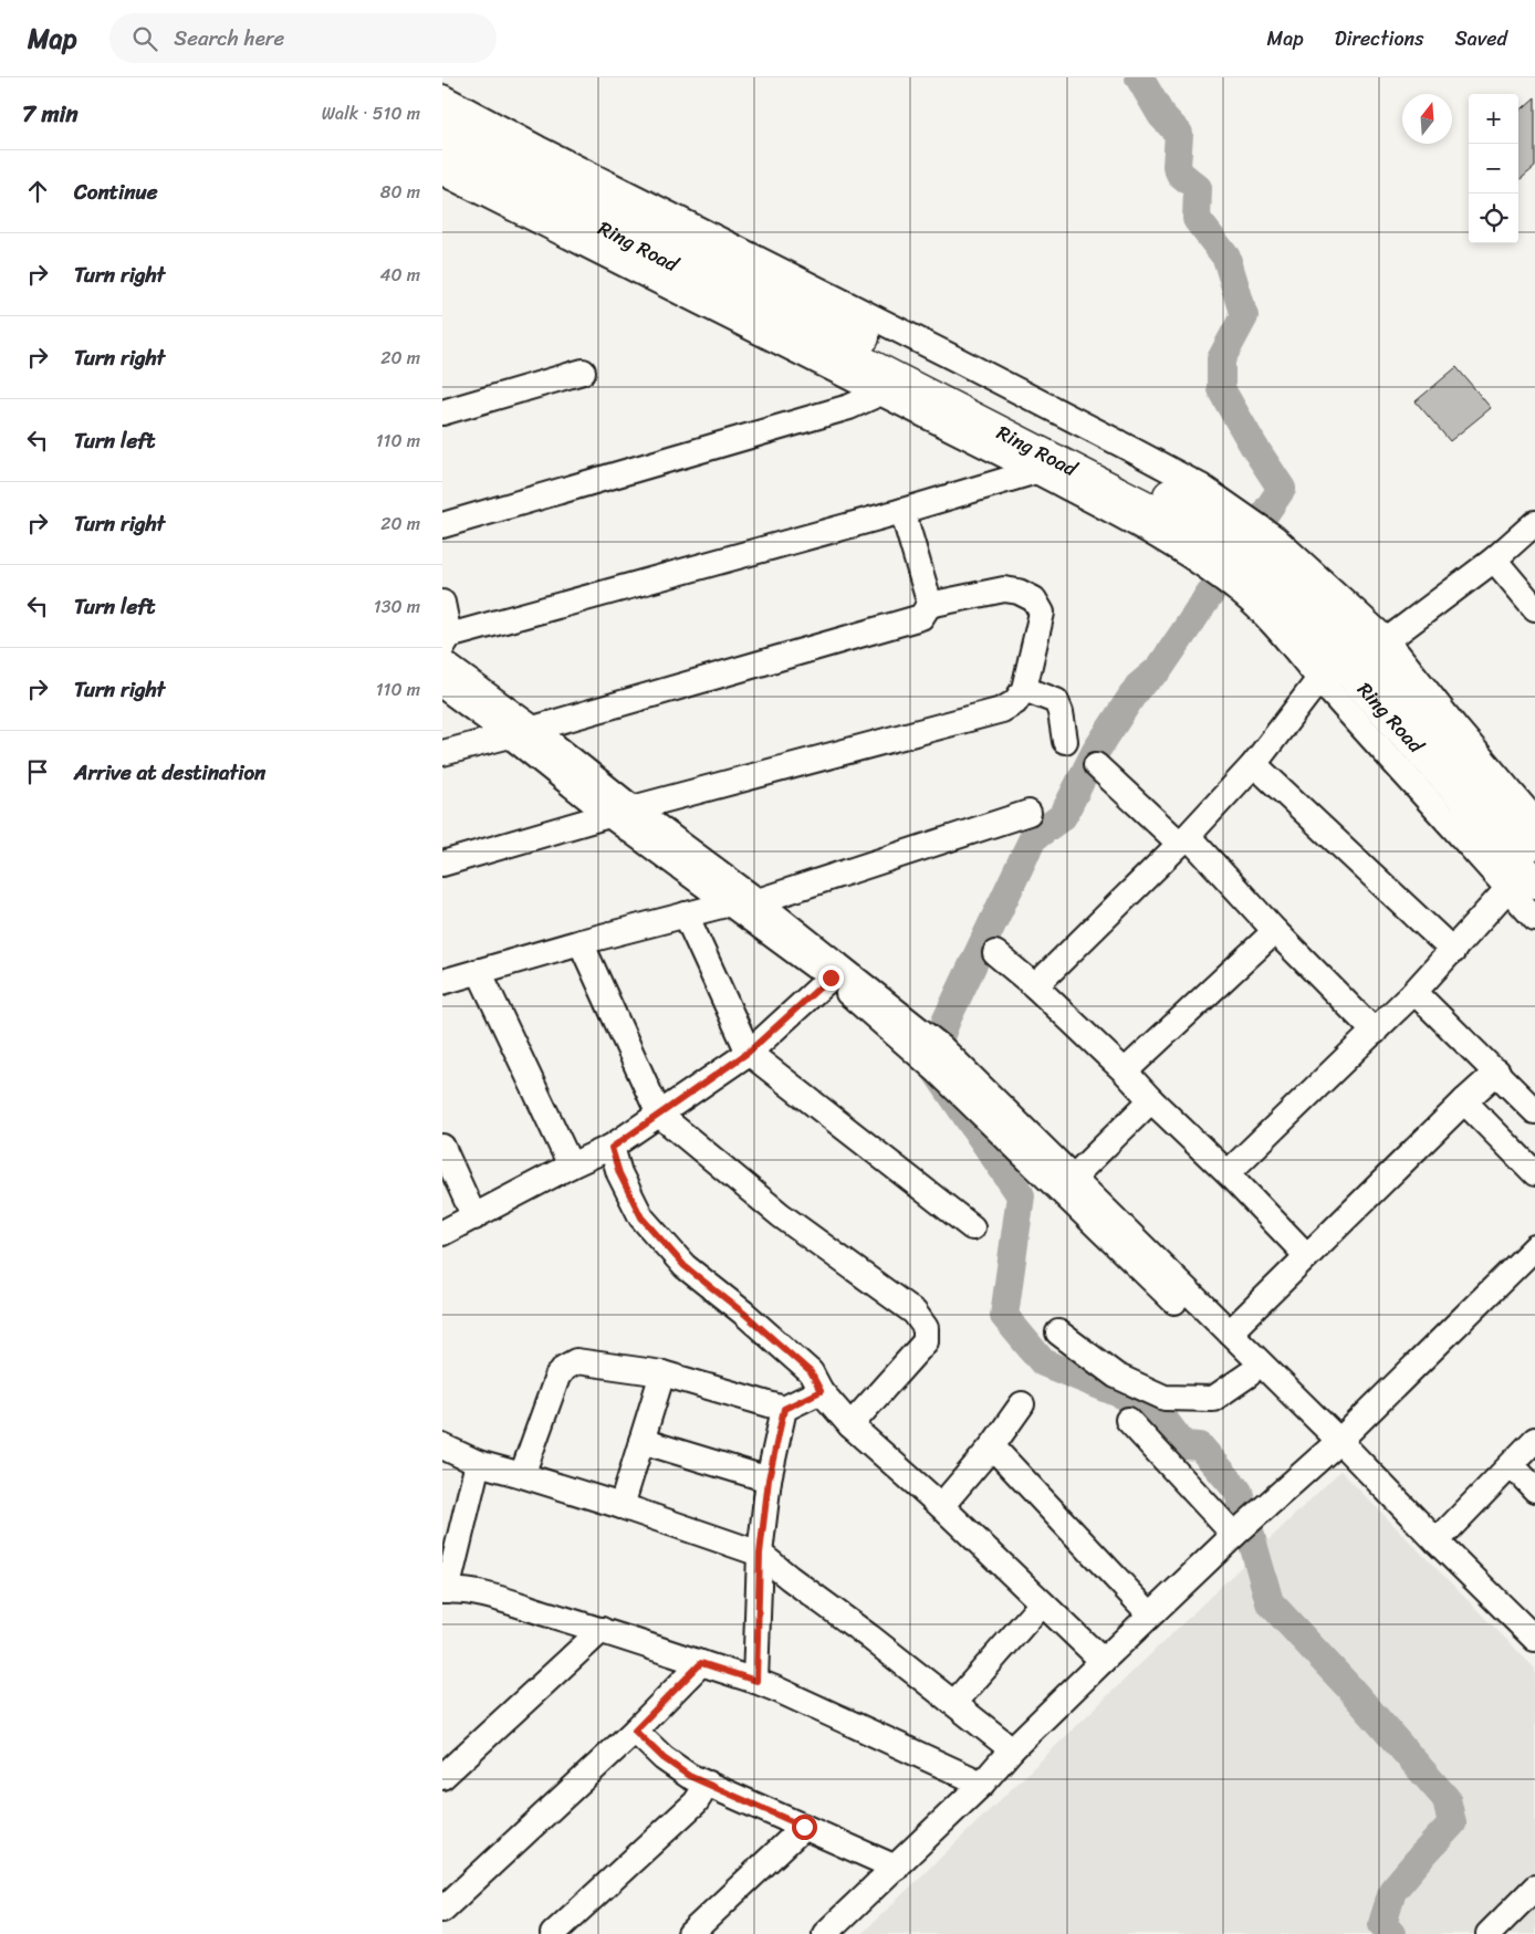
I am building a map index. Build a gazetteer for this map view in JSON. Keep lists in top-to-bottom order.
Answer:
{
  "streets": {
    "highway": ["Ring Road"]
  },
  "north": "top",
  "page": {
    "header": "Map",
    "search": "Search here",
    "nav": ["Map", "Directions", "Saved"],
    "heading": ["7 min", "Walk · 510 m"],
    "map_buttons": ["+", "−"],
    "list": [
      ["Continue", "80 m"],
      ["Turn right", "40 m"],
      ["Turn right", "20 m"],
      ["Turn left", "110 m"],
      ["Turn right", "20 m"],
      ["Turn left", "130 m"],
      ["Turn right", "110 m"],
      "Arrive at destination"
    ]
  }
}
